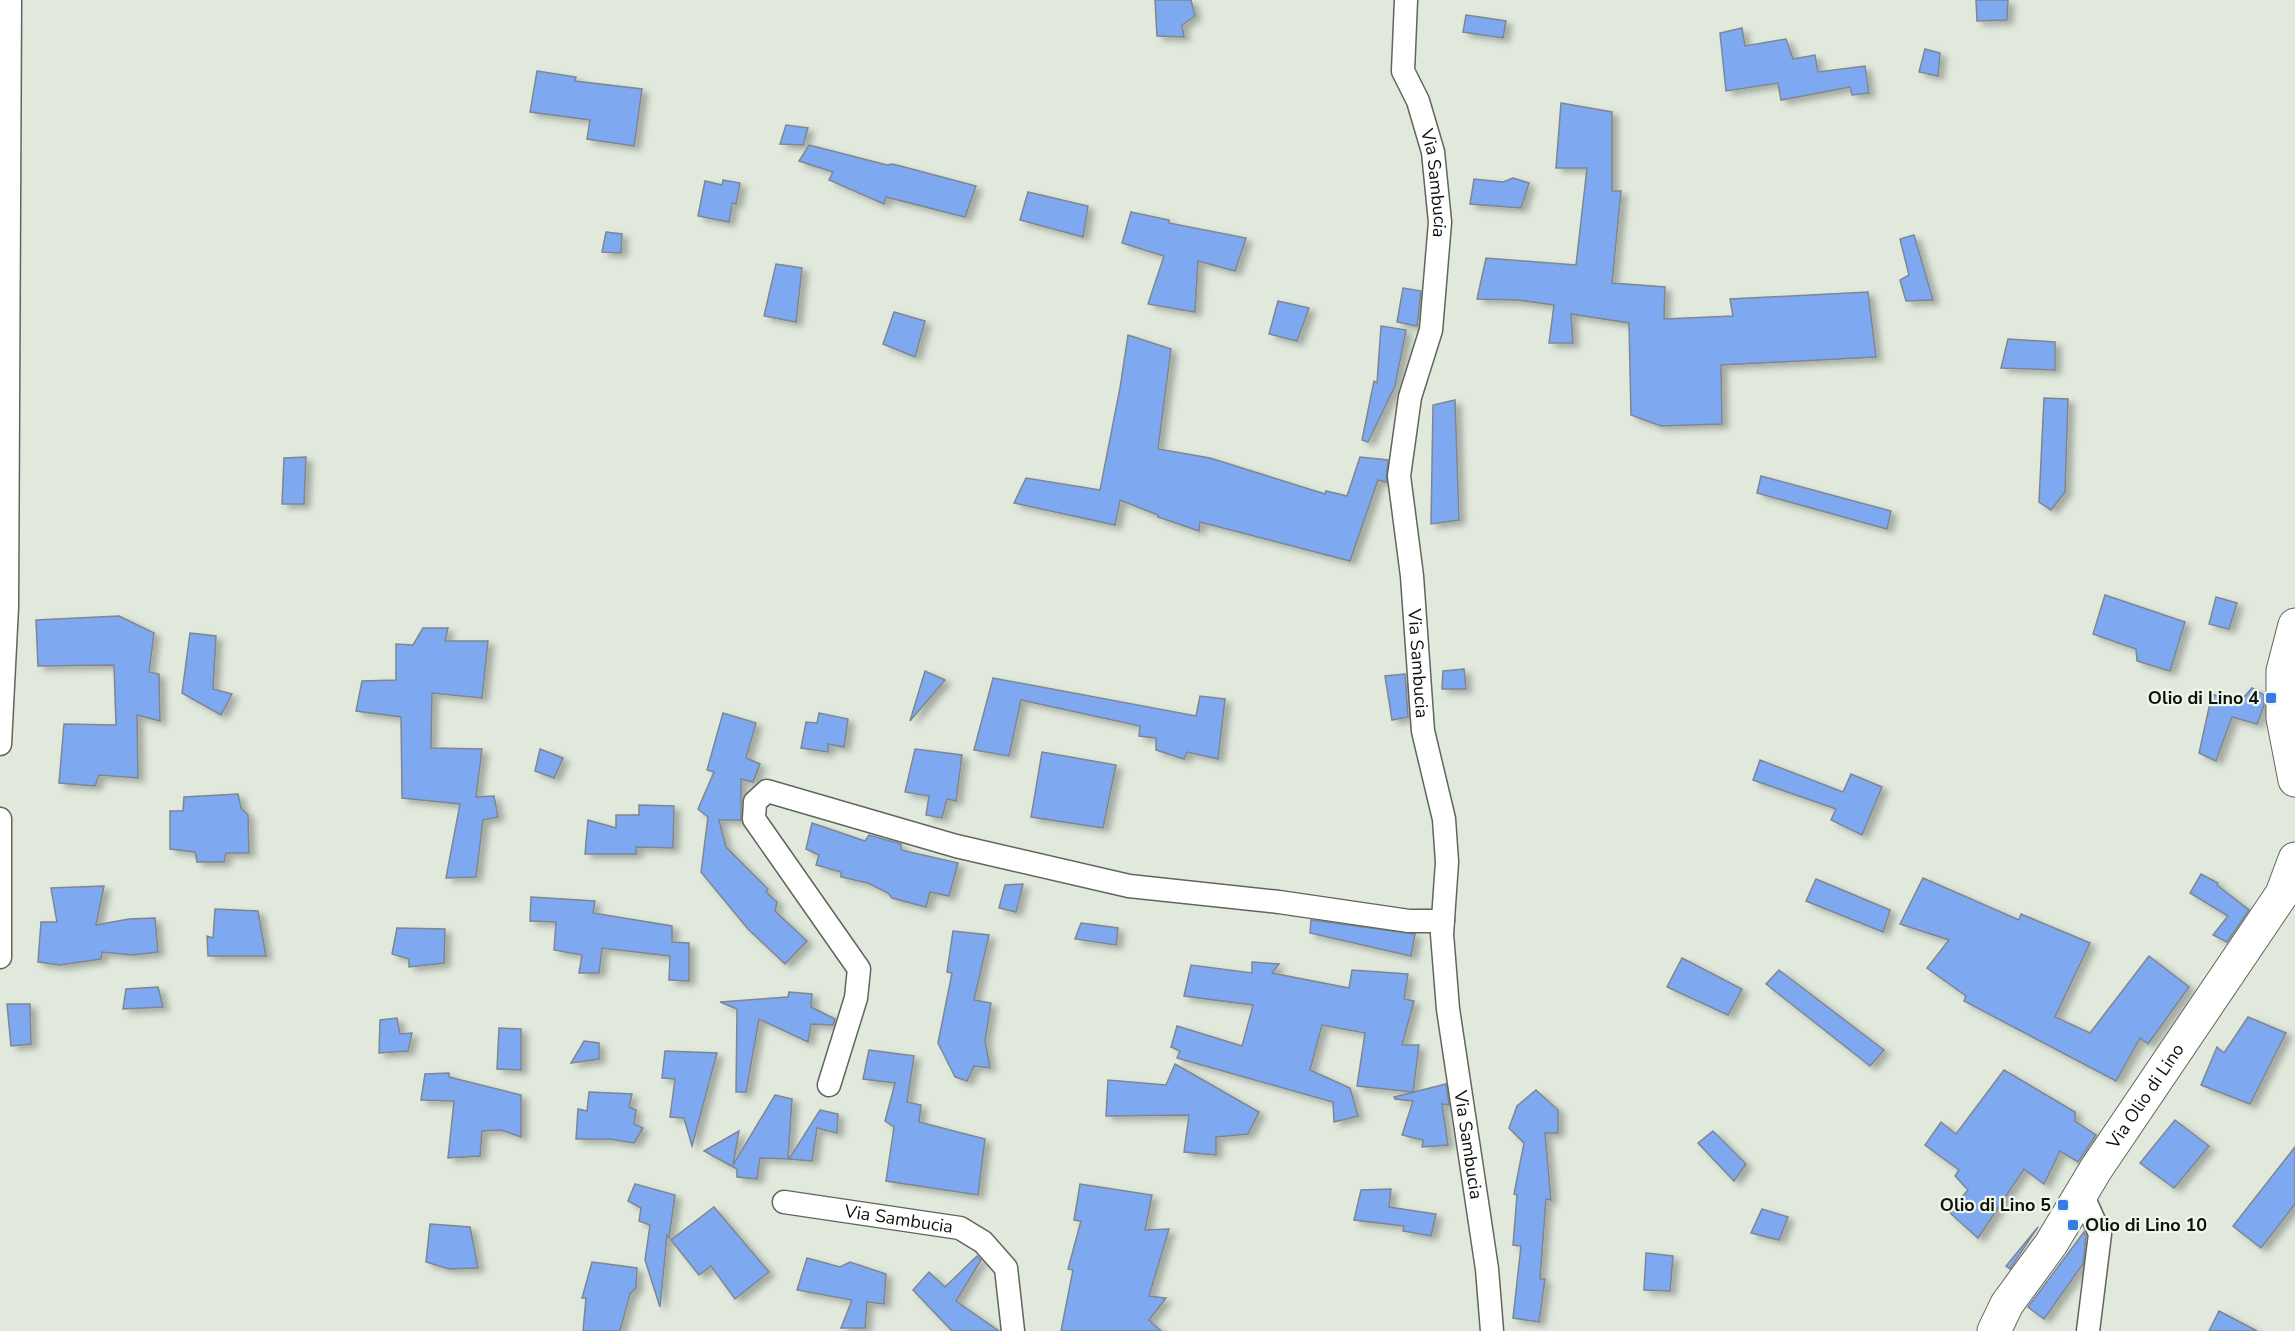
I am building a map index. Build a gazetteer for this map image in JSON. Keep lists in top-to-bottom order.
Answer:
{
  "streets": {
    "street": ["Via Sambucia", "Via Olio di Lino"]
  },
  "places": {
    "transit": ["Olio di Lino 4", "Olio di Lino 5", "Olio di Lino 10"]
  }
}
